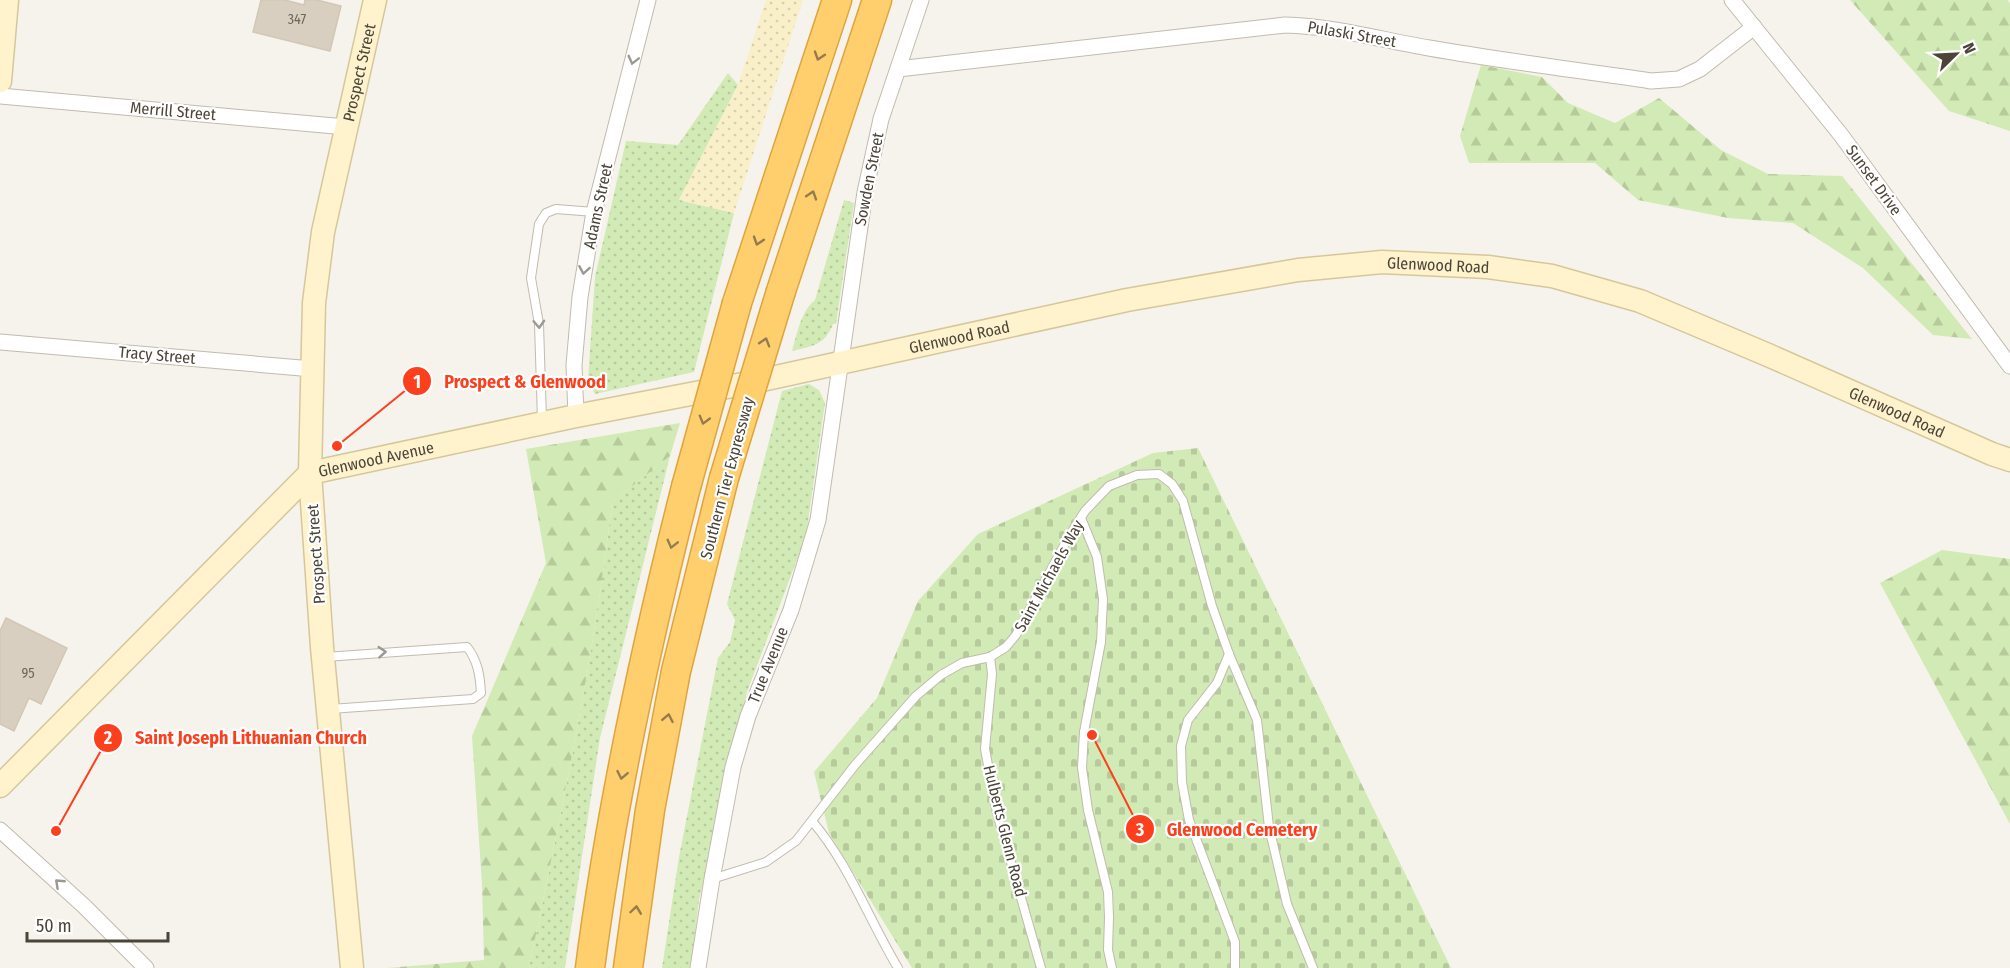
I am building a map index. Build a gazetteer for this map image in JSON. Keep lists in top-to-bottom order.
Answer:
{
  "streets": {
    "highway": ["Southern Tier Expressway"],
    "street": [
      "Pulaski Street",
      "Prospect Street",
      "Merrill Street",
      "Sowden Street",
      "Sunset Drive",
      "Adams Street",
      "Glenwood Road",
      "Tracy Street",
      "Glenwood Avenue",
      "True Avenue"
    ],
    "lane": ["Saint Michaels Way", "Hulberts Glenn Road"]
  },
  "crossings": [
    ["Pulaski Street", "Sowden Street"],
    ["Pulaski Street", "Sunset Drive"],
    ["Prospect Street", "Merrill Street"],
    ["Prospect Street", "Tracy Street"],
    ["Prospect Street", "Glenwood Avenue"],
    ["Sowden Street", "Glenwood Road"],
    ["Sowden Street", "Glenwood Avenue"],
    ["Sowden Street", "True Avenue"],
    ["Adams Street", "Glenwood Avenue"],
    ["Glenwood Road", "Glenwood Avenue"],
    ["Glenwood Road", "True Avenue"],
    ["Glenwood Avenue", "True Avenue"],
    ["Saint Michaels Way", "True Avenue"],
    ["Saint Michaels Way", "Hulberts Glenn Road"]
  ],
  "one_way": ["Adams Street"],
  "places": ["Prospect & Glenwood", "Glenwood Cemetery", "Saint Joseph Lithuanian Church"],
  "house_numbers": ["347", "95"],
  "scale_bar": "50 m",
  "north": "top right"
}
